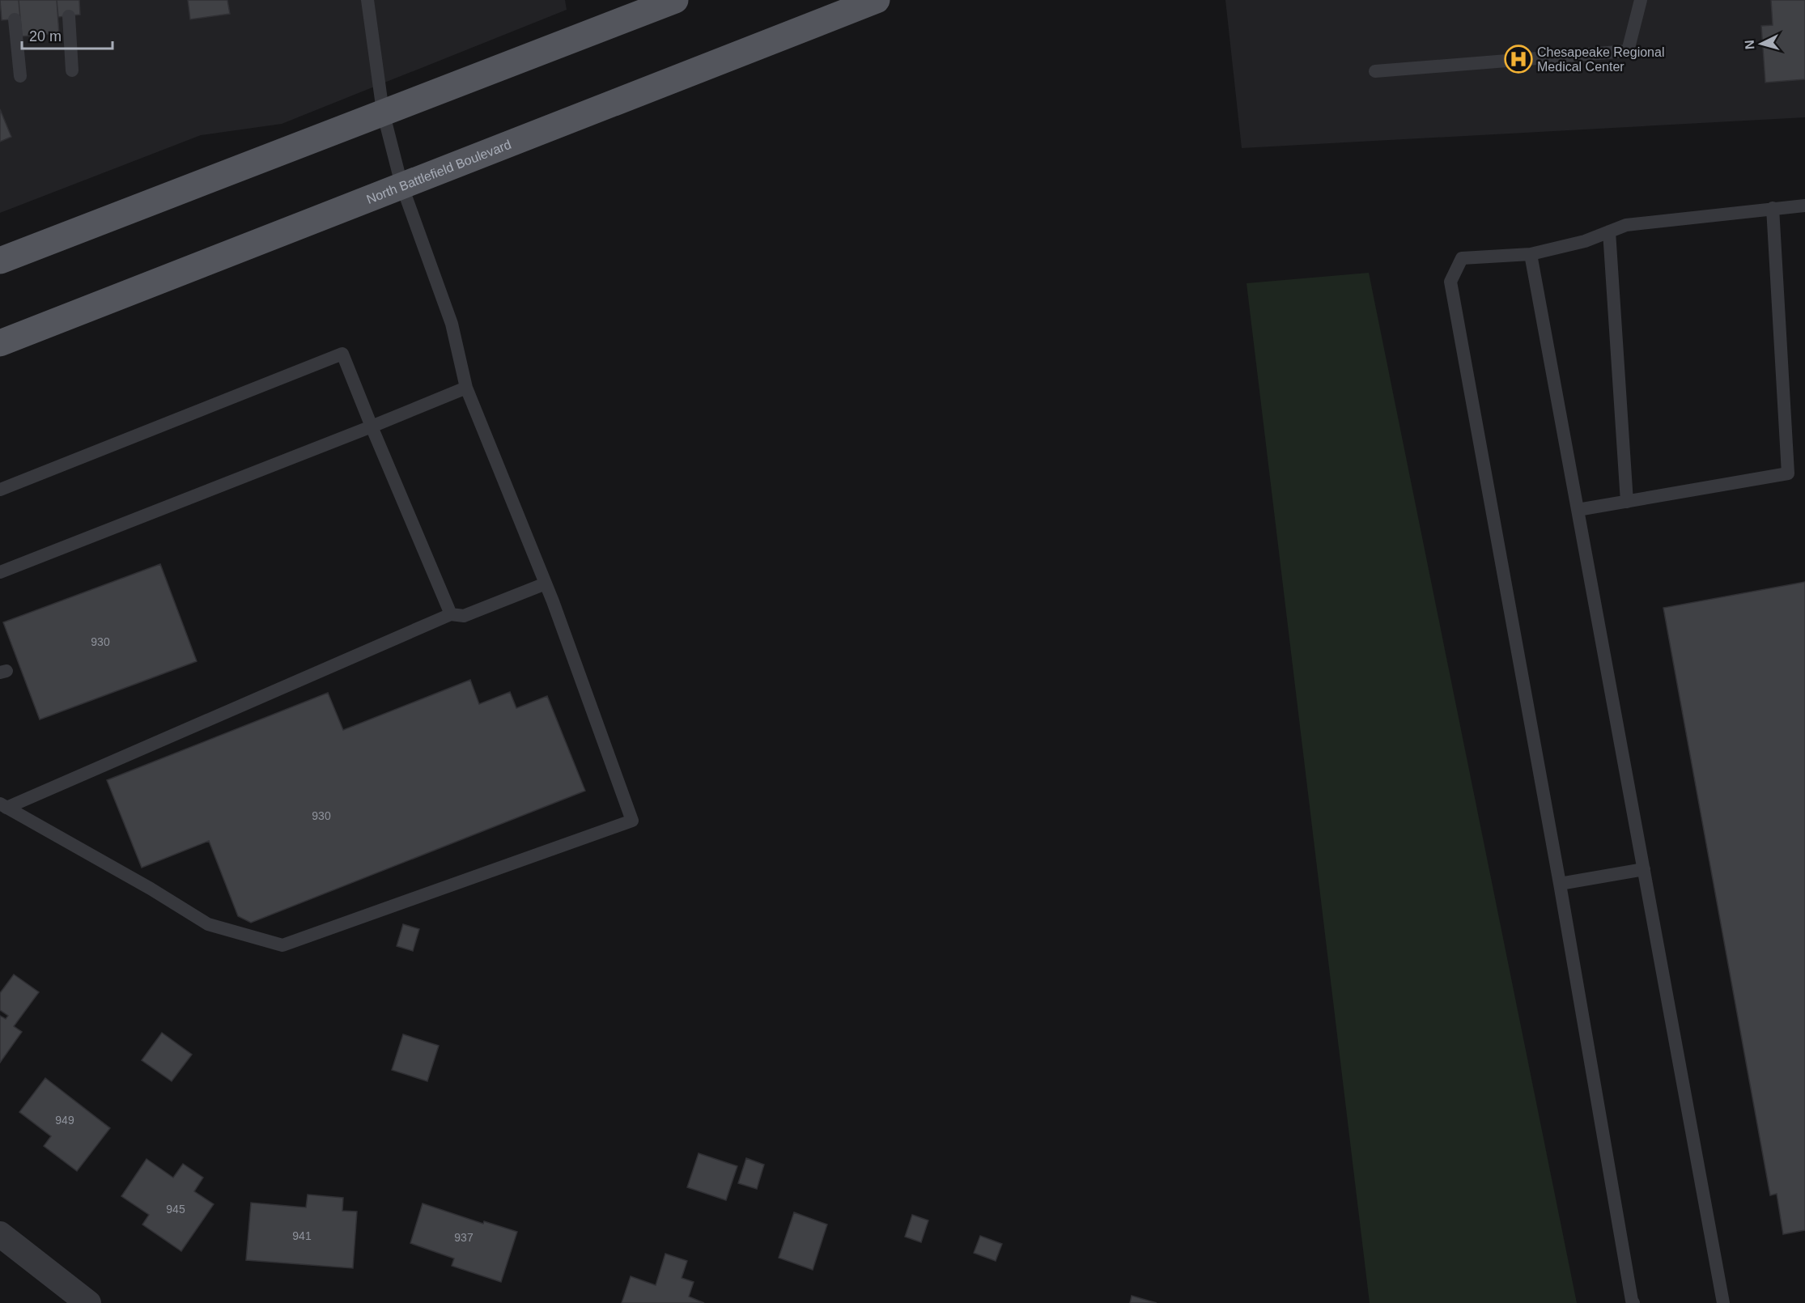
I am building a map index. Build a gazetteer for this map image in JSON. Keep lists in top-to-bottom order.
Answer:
{
  "streets": {
    "main road": ["North Battlefield Boulevard"]
  },
  "places": {
    "hospital": ["Chesapeake Regional Medical Center"]
  },
  "house_numbers": [
    "930",
    "930",
    "949",
    "945",
    "941",
    "937"
  ],
  "scale_bar": "20 m",
  "north": "left"
}
